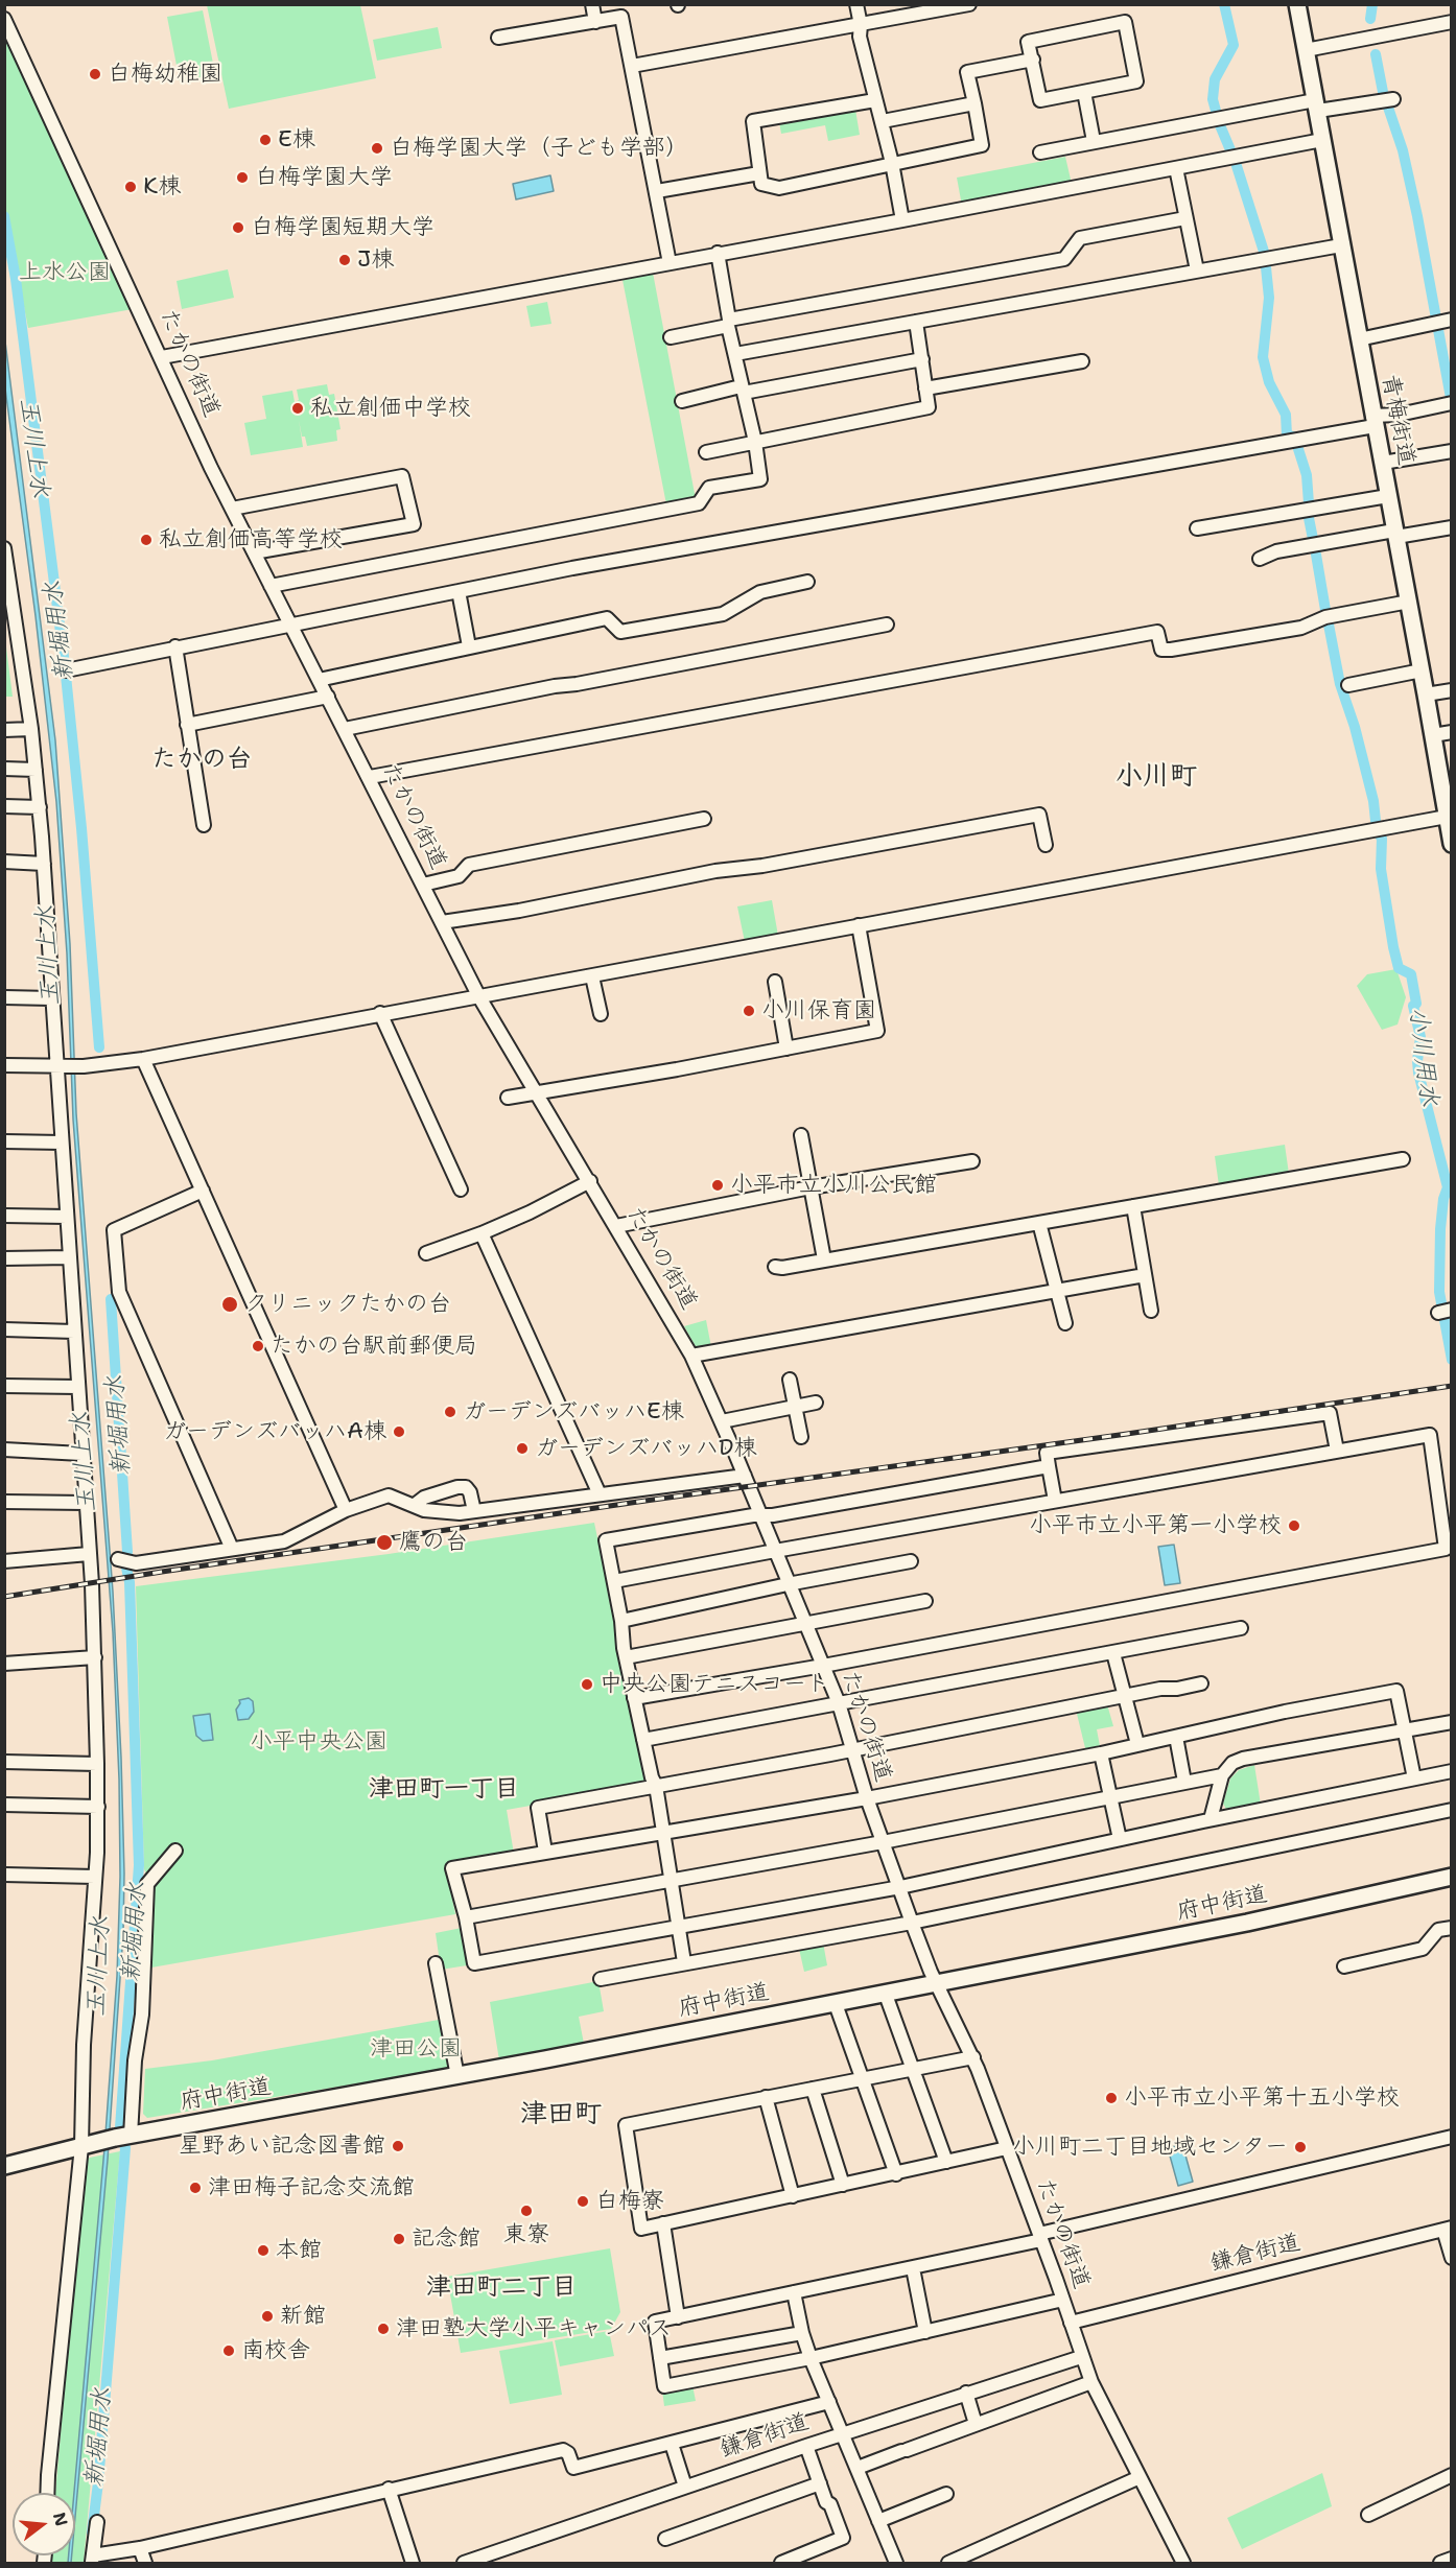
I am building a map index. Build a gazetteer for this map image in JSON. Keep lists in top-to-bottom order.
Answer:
{
  "streets": {
    "main road": ["青梅街道", "府中街道"],
    "street": ["たかの街道", "鎌倉街道"]
  },
  "crossings": [
    ["たかの街道", "府中街道"],
    ["たかの街道", "鎌倉街道"]
  ],
  "districts": [
    "たかの台",
    "小川町",
    "津田町一丁目",
    "津田町",
    "津田町二丁目"
  ],
  "water": ["玉川上水", "新堀用水", "小川用水"],
  "parks": ["上水公園", "小平中央公園", "津田公園"],
  "places": [
    "白梅幼稚園",
    "E棟",
    "白梅学園大学（子ども学部）",
    "白梅学園大学",
    "K棟",
    "白梅学園短期大学",
    "J棟",
    "私立創価中学校",
    "私立創価高等学校",
    "小川保育園",
    "小平市立小川公民館",
    "クリニックたかの台",
    "たかの台駅前郵便局",
    "ガーデンズバッハE棟",
    "ガーデンズバッハA棟",
    "ガーデンズバッハD棟",
    "小平市立小平第一小学校",
    "鷹の台",
    "中央公園テニスコート",
    "小平市立小平第十五小学校",
    "星野あい記念図書館",
    "小川町二丁目地域センター",
    "津田梅子記念交流館",
    "白梅寮",
    "東寮",
    "記念館",
    "本館",
    "新館",
    "津田塾大学小平キャンパス",
    "南校舎"
  ],
  "north": "right"
}
